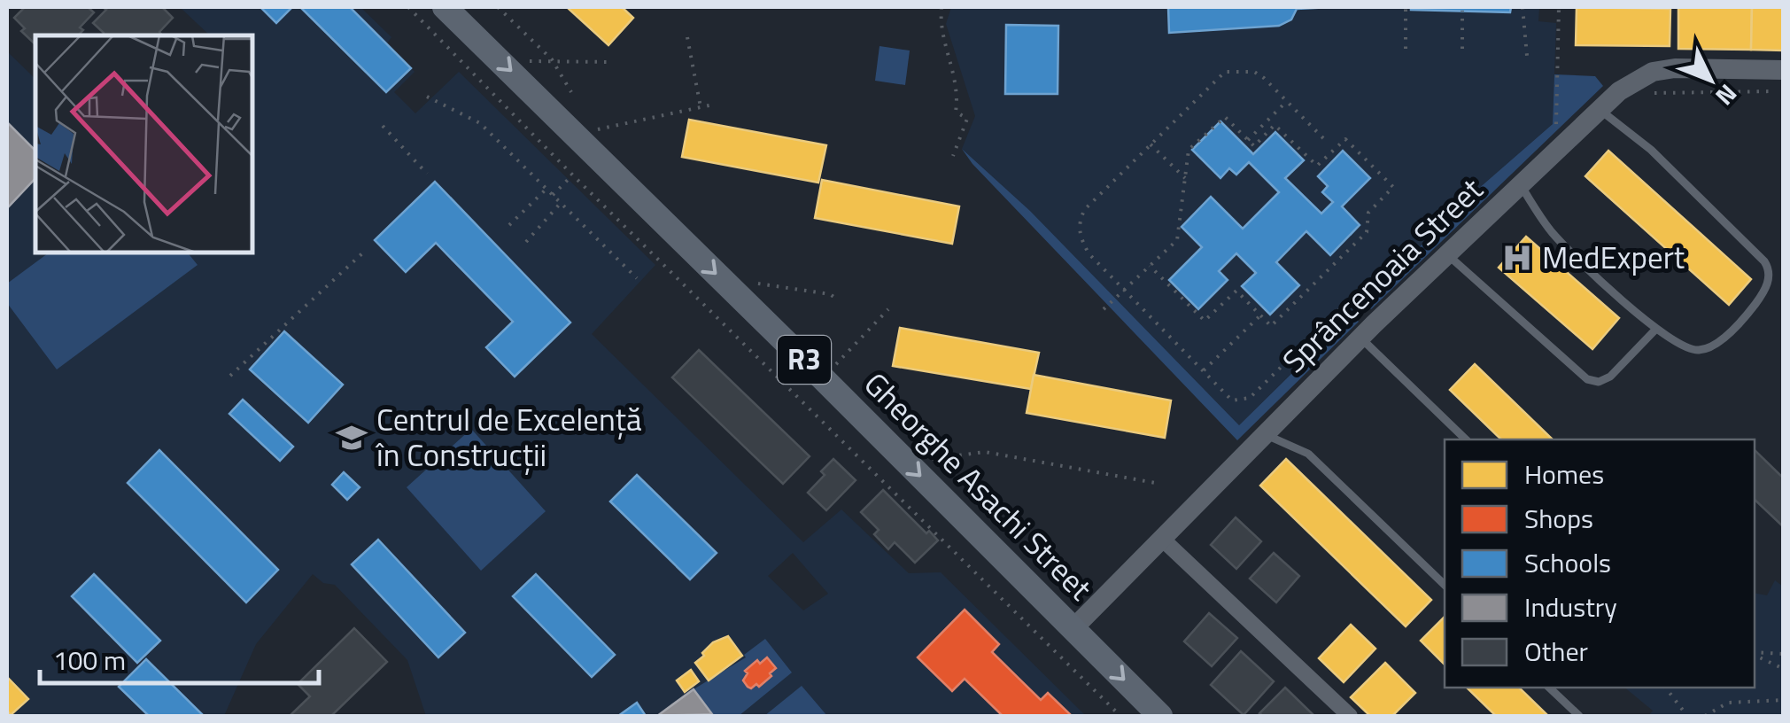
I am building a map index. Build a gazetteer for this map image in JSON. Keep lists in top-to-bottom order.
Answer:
{
  "streets": {
    "main road": ["R3", "Gheorghe Asachi Street"],
    "street": ["Sprâncenoaia Street"]
  },
  "crossings": [
    ["Sprâncenoaia Street", "Gheorghe Asachi Street"]
  ],
  "one_way": ["Gheorghe Asachi Street"],
  "places": {
    "hospital": ["MedExpert"],
    "school or university": ["Centrul de Excelență în Construcții"]
  },
  "legend": [
    "Homes",
    "Shops",
    "Schools",
    "Industry",
    "Other"
  ],
  "scale_bar": "100 m",
  "north": "bottom right"
}
